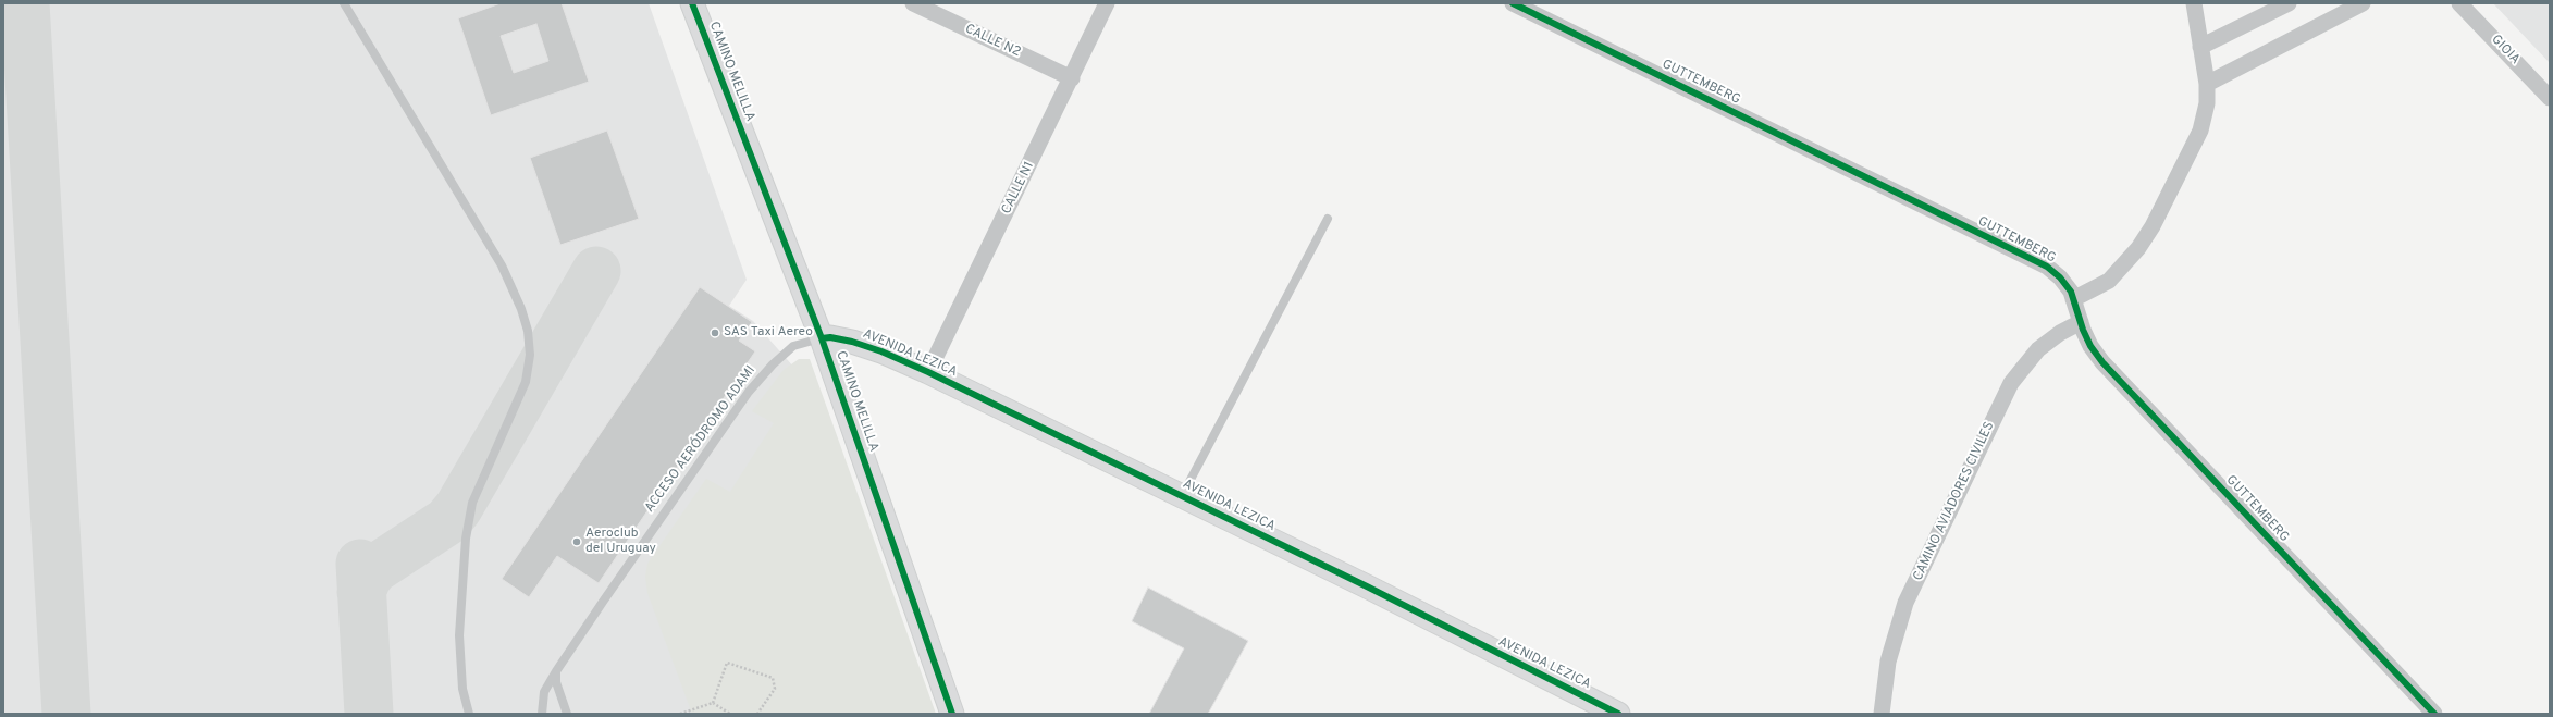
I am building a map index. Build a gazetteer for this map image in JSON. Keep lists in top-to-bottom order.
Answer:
{
  "streets": {
    "street": [
      "CALLE N2",
      "GIOIA",
      "CAMINO MELILLA",
      "GUTTEMBERG",
      "CALLE N1",
      "AVENIDA LEZICA",
      "CAMINO AVIADORES CIVILES"
    ],
    "lane": ["ACCESO AERÓDROMO ADAMI"]
  },
  "crossings": [
    ["CALLE N2", "CALLE N1"],
    ["CAMINO MELILLA", "AVENIDA LEZICA"],
    ["CAMINO MELILLA", "ACCESO AERÓDROMO ADAMI"],
    ["GUTTEMBERG", "CAMINO AVIADORES CIVILES"],
    ["CALLE N1", "AVENIDA LEZICA"],
    ["AVENIDA LEZICA", "ACCESO AERÓDROMO ADAMI"]
  ],
  "places": ["SAS Taxi Aereo", "Aeroclub del Uruguay"]
}
